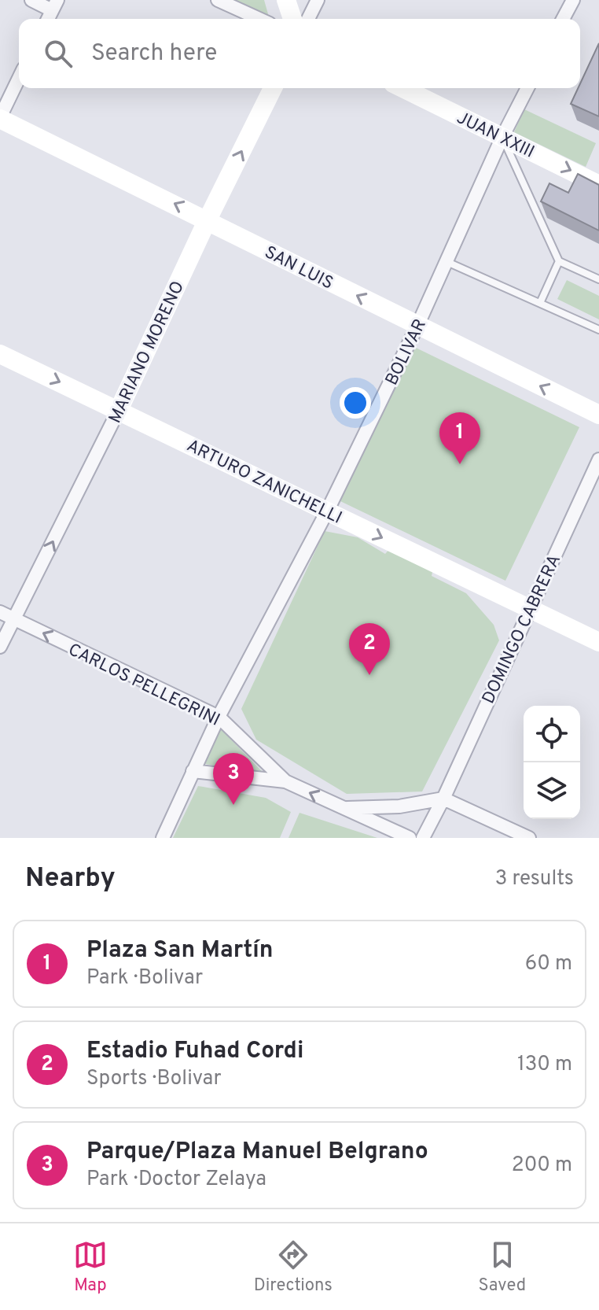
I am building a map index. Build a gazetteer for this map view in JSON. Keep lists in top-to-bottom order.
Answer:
{
  "streets": {
    "main road": [
      "JUAN XXIII",
      "SAN LUIS",
      "MARIANO MORENO",
      "ARTURO ZANICHELLI"
    ],
    "street": ["BOLIVAR", "DOMINGO CABRERA", "CARLOS PELLEGRINI"]
  },
  "crossings": [
    ["JUAN XXIII", "BOLIVAR"],
    ["SAN LUIS", "MARIANO MORENO"],
    ["SAN LUIS", "BOLIVAR"],
    ["MARIANO MORENO", "ARTURO ZANICHELLI"],
    ["MARIANO MORENO", "CARLOS PELLEGRINI"],
    ["BOLIVAR", "ARTURO ZANICHELLI"],
    ["BOLIVAR", "CARLOS PELLEGRINI"],
    ["ARTURO ZANICHELLI", "DOMINGO CABRERA"],
    ["DOMINGO CABRERA", "CARLOS PELLEGRINI"]
  ],
  "one_way": [
    "JUAN XXIII",
    "SAN LUIS",
    "MARIANO MORENO",
    "ARTURO ZANICHELLI",
    "CARLOS PELLEGRINI"
  ],
  "page": {
    "search": "Search here",
    "pins": ["1", "2", "3"],
    "heading": ["Nearby", "3 results"],
    "list": [
      {
        "mark": "1",
        "name": "Plaza San Martín",
        "note": "Park · Bolivar",
        "value": "60 m"
      },
      {
        "mark": "2",
        "name": "Estadio Fuhad Cordi",
        "note": "Sports · Bolivar",
        "value": "130 m"
      },
      {
        "mark": "3",
        "name": "Parque/Plaza Manuel Belgrano",
        "note": "Park · Doctor Zelaya",
        "value": "200 m"
      }
    ],
    "nav": ["Map", "Directions", "Saved"]
  }
}
